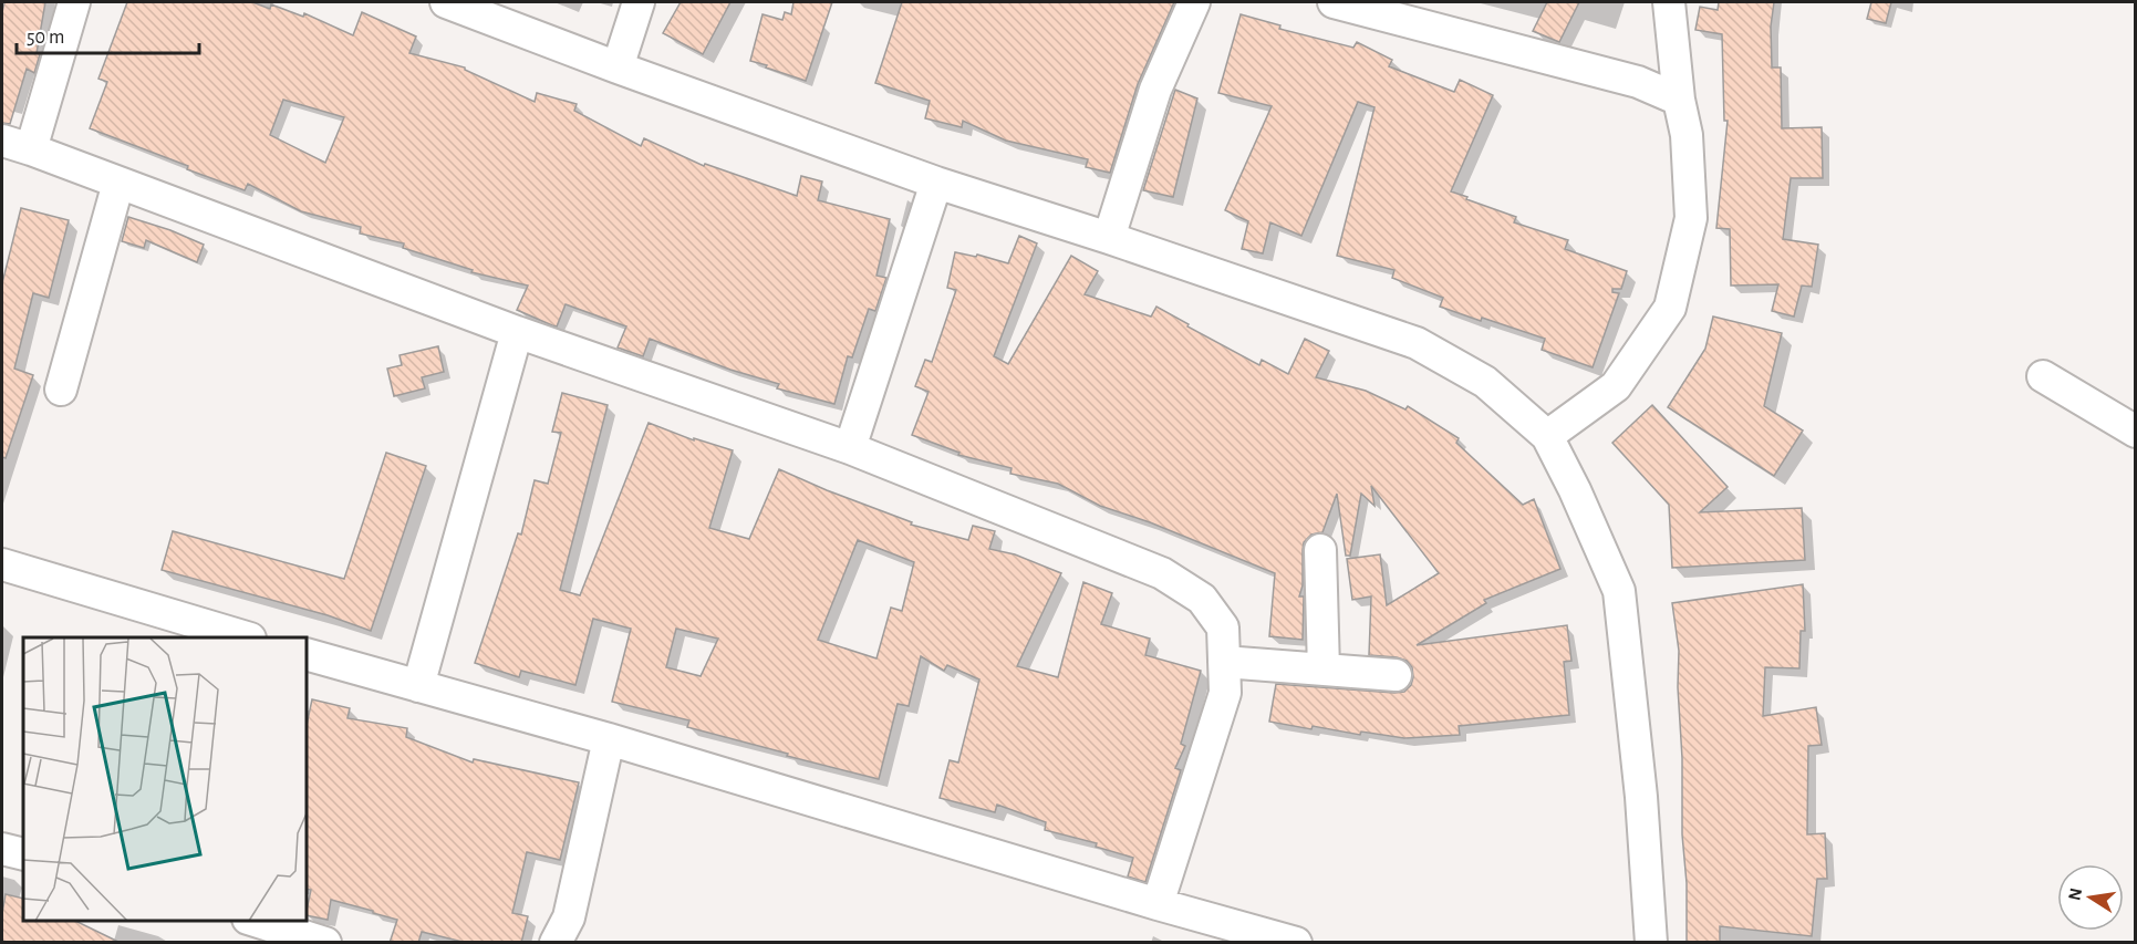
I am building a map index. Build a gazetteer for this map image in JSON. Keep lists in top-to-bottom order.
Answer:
{
  "scale_bar": "50 m",
  "north": "left"
}
